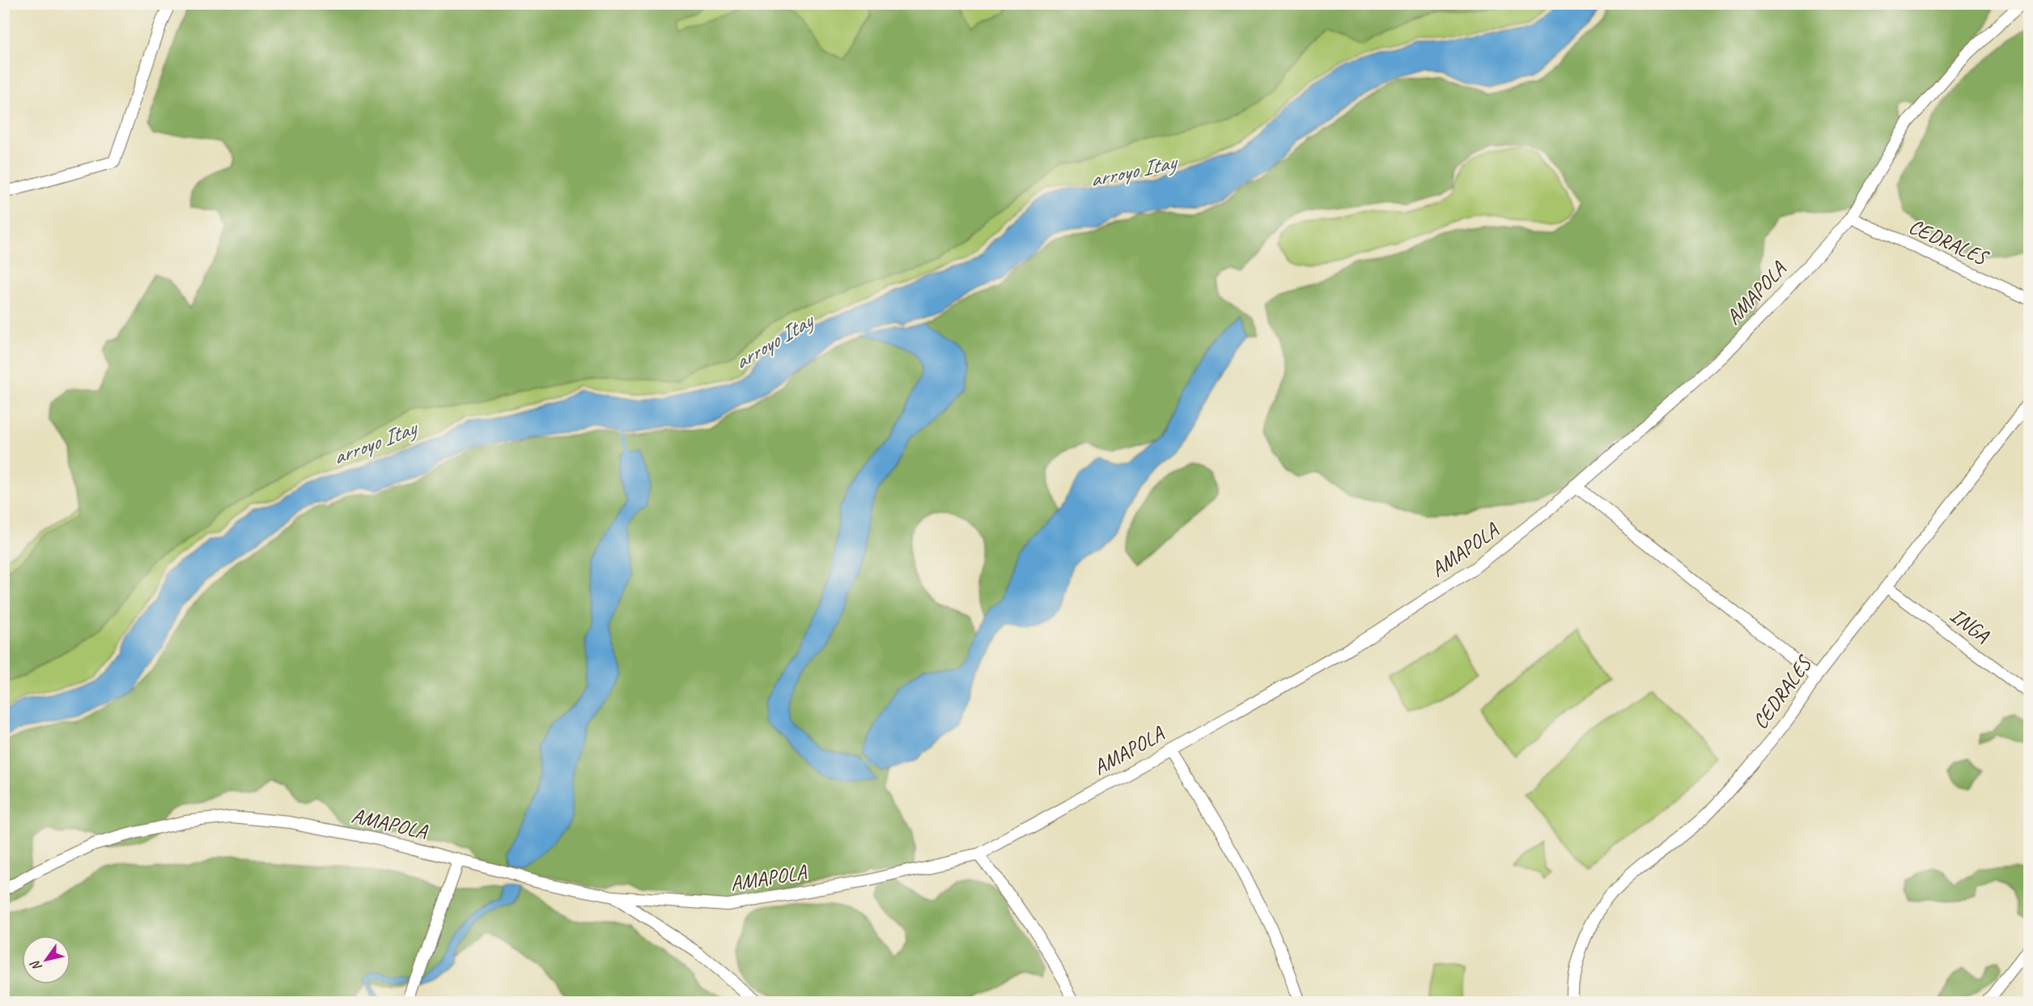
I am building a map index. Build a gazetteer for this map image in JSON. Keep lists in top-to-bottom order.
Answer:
{
  "streets": {
    "street": ["CEDRALES", "AMAPOLA", "INGA"]
  },
  "crossings": [
    ["CEDRALES", "AMAPOLA"],
    ["CEDRALES", "INGA"]
  ],
  "water": ["arroyo Itay"],
  "north": "bottom left"
}
